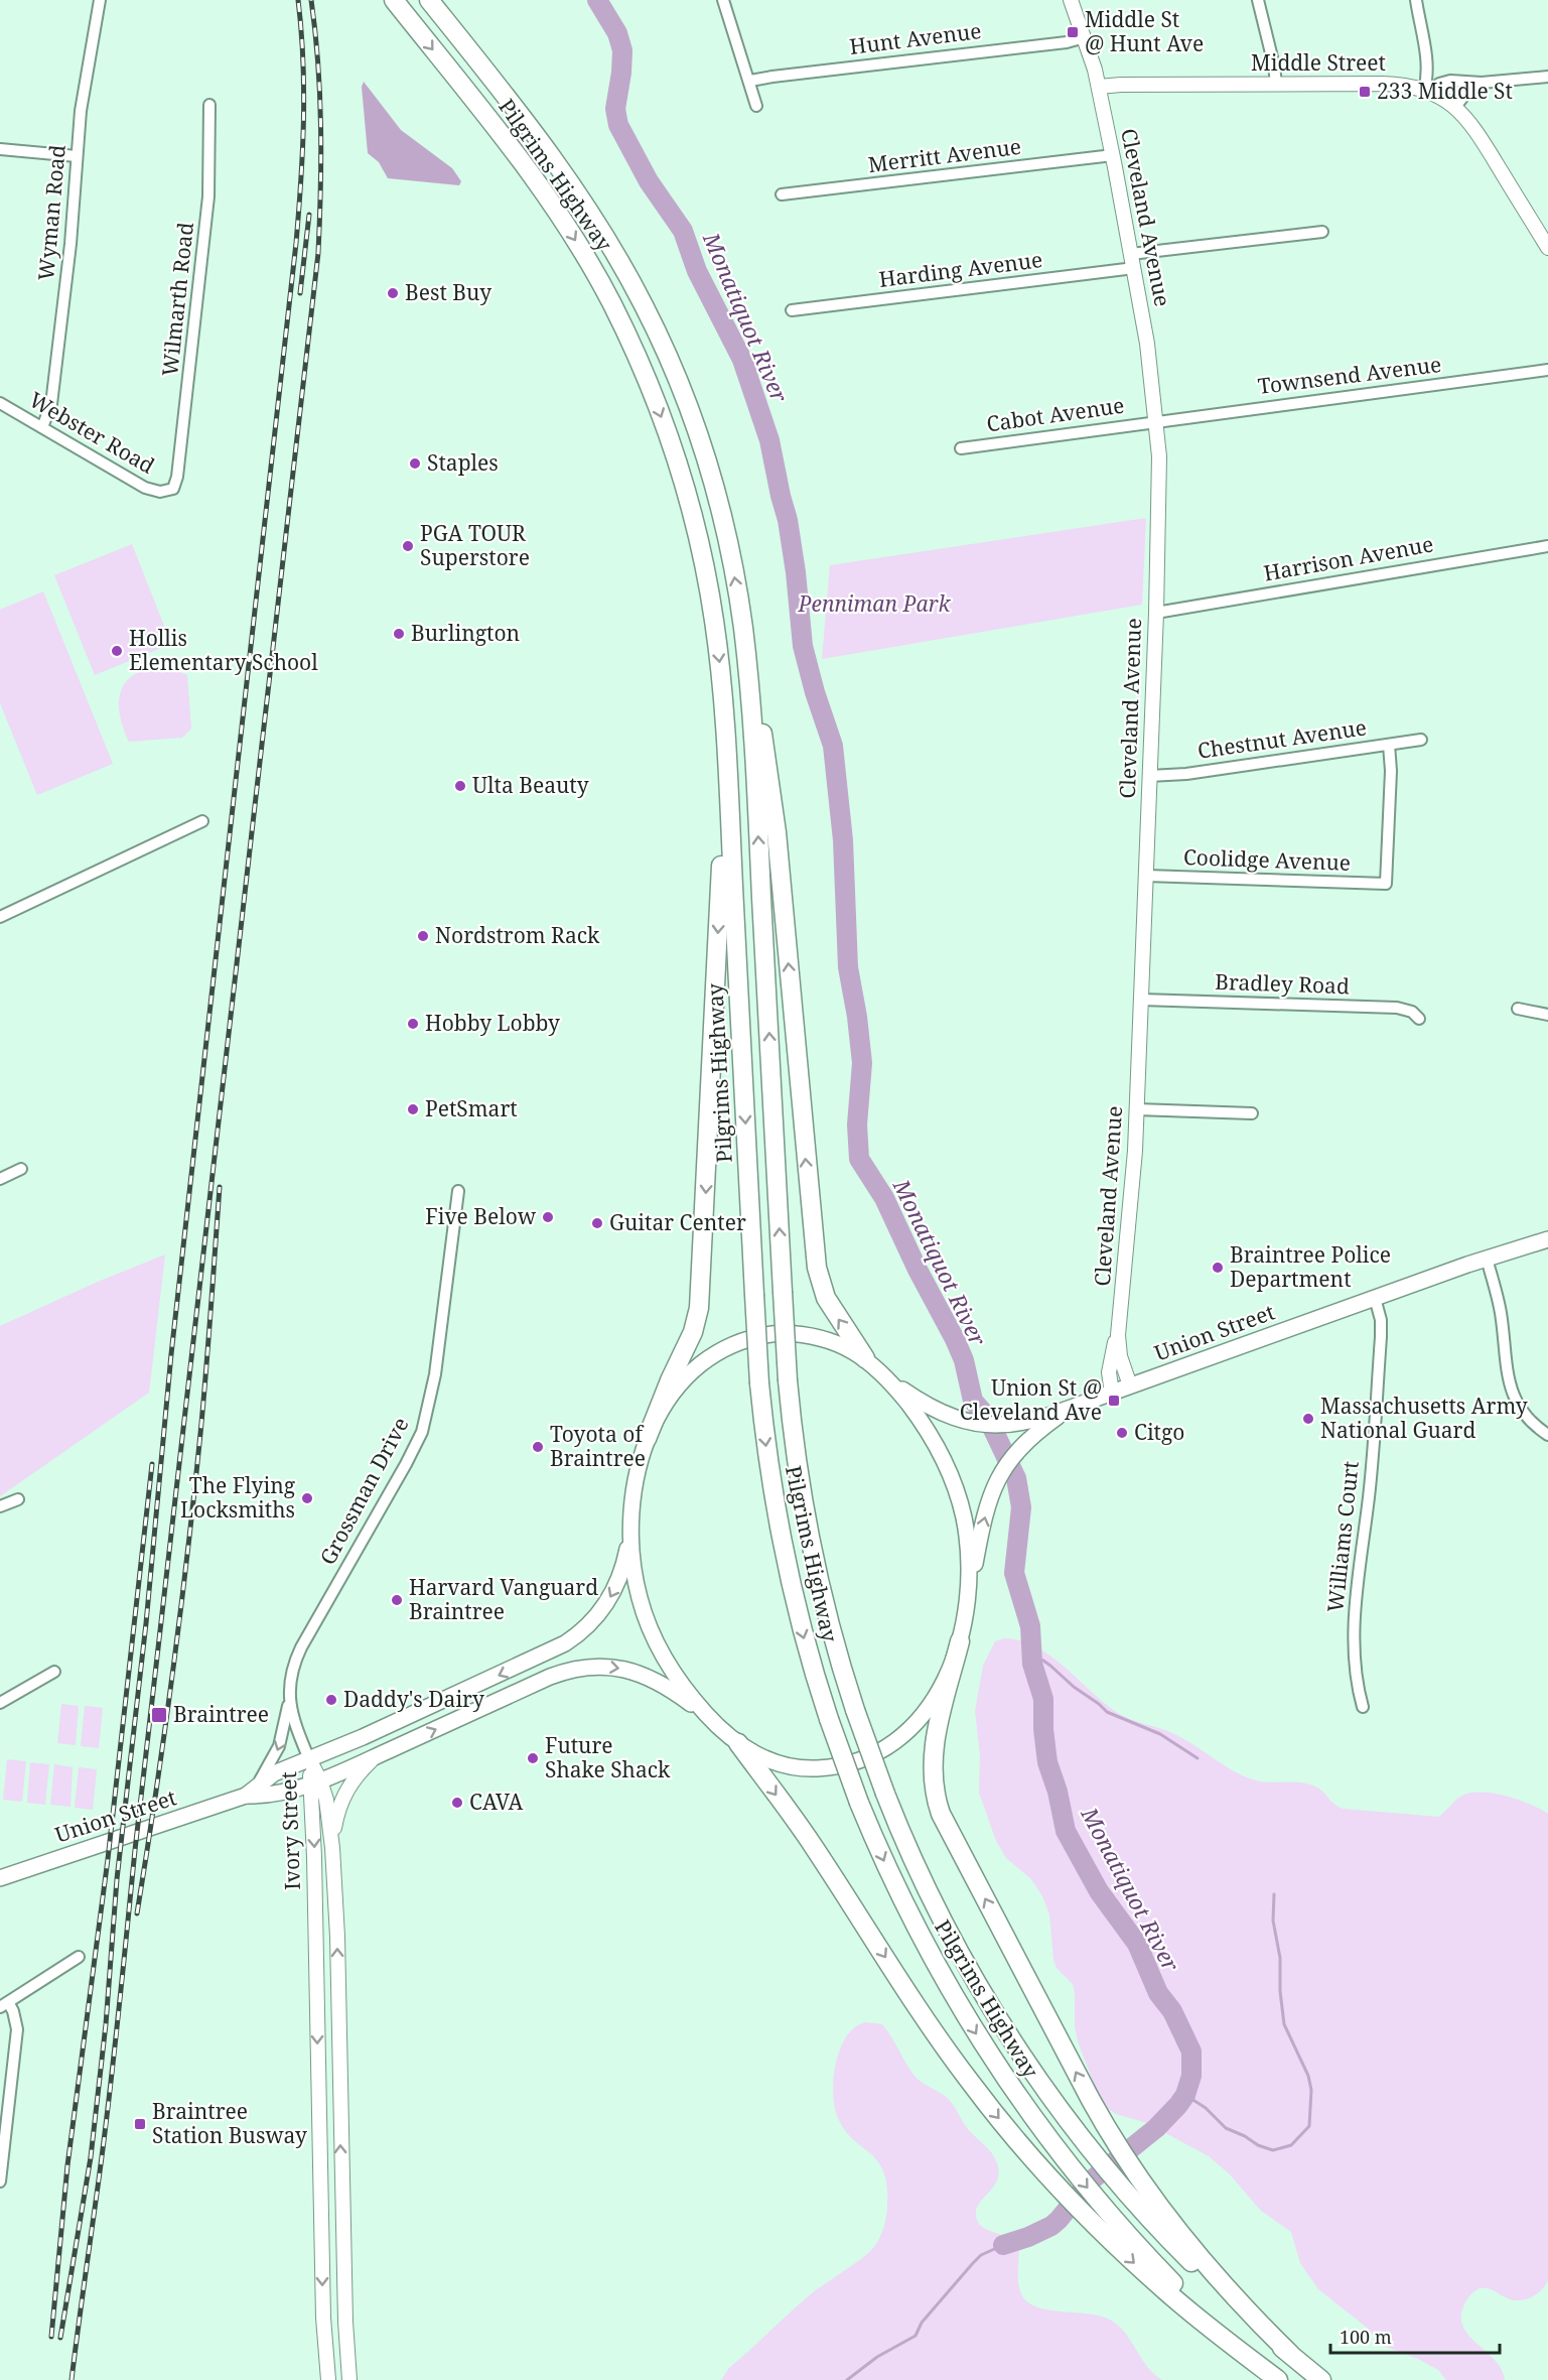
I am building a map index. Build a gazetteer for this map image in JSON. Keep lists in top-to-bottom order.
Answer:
{
  "streets": {
    "highway": ["Pilgrims Highway"],
    "main road": ["Union Street"],
    "street": [
      "Hunt Avenue",
      "Middle Street",
      "Merritt Avenue",
      "Wyman Road",
      "Cleveland Avenue",
      "Harding Avenue",
      "Wilmarth Road",
      "Townsend Avenue",
      "Cabot Avenue",
      "Webster Road",
      "Harrison Avenue",
      "Chestnut Avenue",
      "Coolidge Avenue",
      "Bradley Road",
      "Grossman Drive",
      "Williams Court",
      "Ivory Street"
    ]
  },
  "crossings": [
    ["Middle Street", "Cleveland Avenue"],
    ["Merritt Avenue", "Cleveland Avenue"],
    ["Wyman Road", "Webster Road"],
    ["Cleveland Avenue", "Harding Avenue"],
    ["Cleveland Avenue", "Townsend Avenue"],
    ["Cleveland Avenue", "Cabot Avenue"],
    ["Cleveland Avenue", "Harrison Avenue"],
    ["Cleveland Avenue", "Chestnut Avenue"],
    ["Cleveland Avenue", "Coolidge Avenue"],
    ["Cleveland Avenue", "Bradley Road"],
    ["Cleveland Avenue", "Union Street"],
    ["Wilmarth Road", "Webster Road"],
    ["Townsend Avenue", "Cabot Avenue"],
    ["Chestnut Avenue", "Coolidge Avenue"],
    ["Union Street", "Grossman Drive"],
    ["Union Street", "Williams Court"],
    ["Union Street", "Ivory Street"],
    ["Grossman Drive", "Ivory Street"]
  ],
  "water": ["Monatiquot River"],
  "parks": ["Penniman Park"],
  "places": {
    "transit": [
      "Middle St @ Hunt Ave",
      "233 Middle St",
      "Union St @ Cleveland Ave",
      "Braintree",
      "Braintree Station Busway"
    ],
    "other": [
      "Best Buy",
      "Staples",
      "PGA TOUR Superstore",
      "Burlington",
      "Hollis Elementary School",
      "Ulta Beauty",
      "Nordstrom Rack",
      "Hobby Lobby",
      "PetSmart",
      "Five Below",
      "Guitar Center",
      "Braintree Police Department",
      "Massachusetts Army National Guard",
      "Citgo",
      "Toyota of Braintree",
      "The Flying Locksmiths",
      "Harvard Vanguard Braintree",
      "Daddy's Dairy",
      "Future Shake Shack",
      "CAVA"
    ]
  },
  "scale_bar": "100 m"
}
